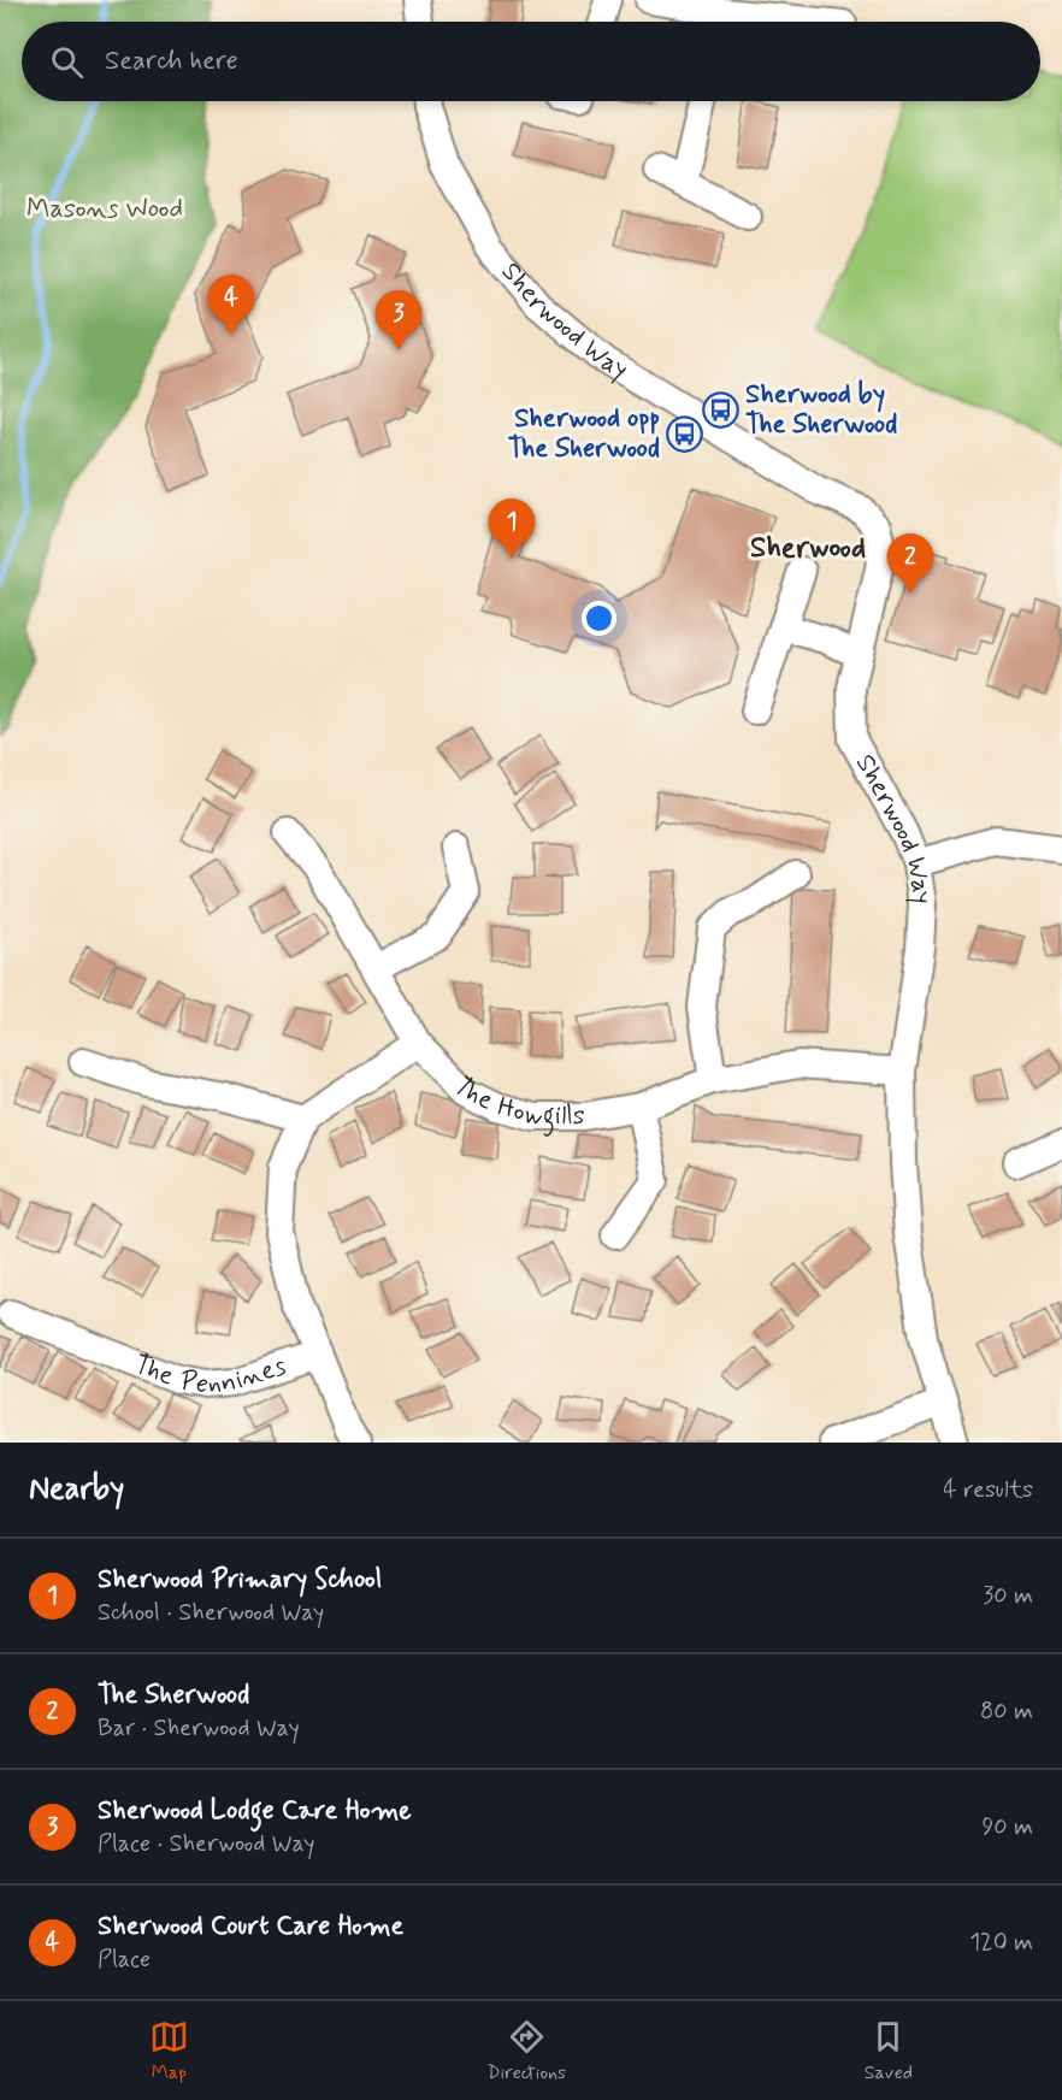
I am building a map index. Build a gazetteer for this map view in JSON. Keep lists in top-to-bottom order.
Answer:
{
  "streets": {
    "street": ["Sherwood Way", "The Howgills", "The Pennines"]
  },
  "crossings": [
    ["Sherwood Way", "The Howgills"]
  ],
  "districts": ["Sherwood"],
  "parks": ["Masons Wood"],
  "places": {
    "bus stop": ["Sherwood by The Sherwood", "Sherwood opp The Sherwood"]
  },
  "page": {
    "search": "Search here",
    "pins": [
      "4",
      "3",
      "1",
      "2"
    ],
    "heading": ["Nearby", "4 results"],
    "list": [
      {
        "mark": "1",
        "name": "Sherwood Primary School",
        "note": "School · Sherwood Way",
        "value": "30 m"
      },
      {
        "mark": "2",
        "name": "The Sherwood",
        "note": "Bar · Sherwood Way",
        "value": "80 m"
      },
      {
        "mark": "3",
        "name": "Sherwood Lodge Care Home",
        "note": "Place · Sherwood Way",
        "value": "90 m"
      },
      {
        "mark": "4",
        "name": "Sherwood Court Care Home",
        "note": "Place",
        "value": "120 m"
      }
    ],
    "nav": ["Map", "Directions", "Saved"]
  }
}
